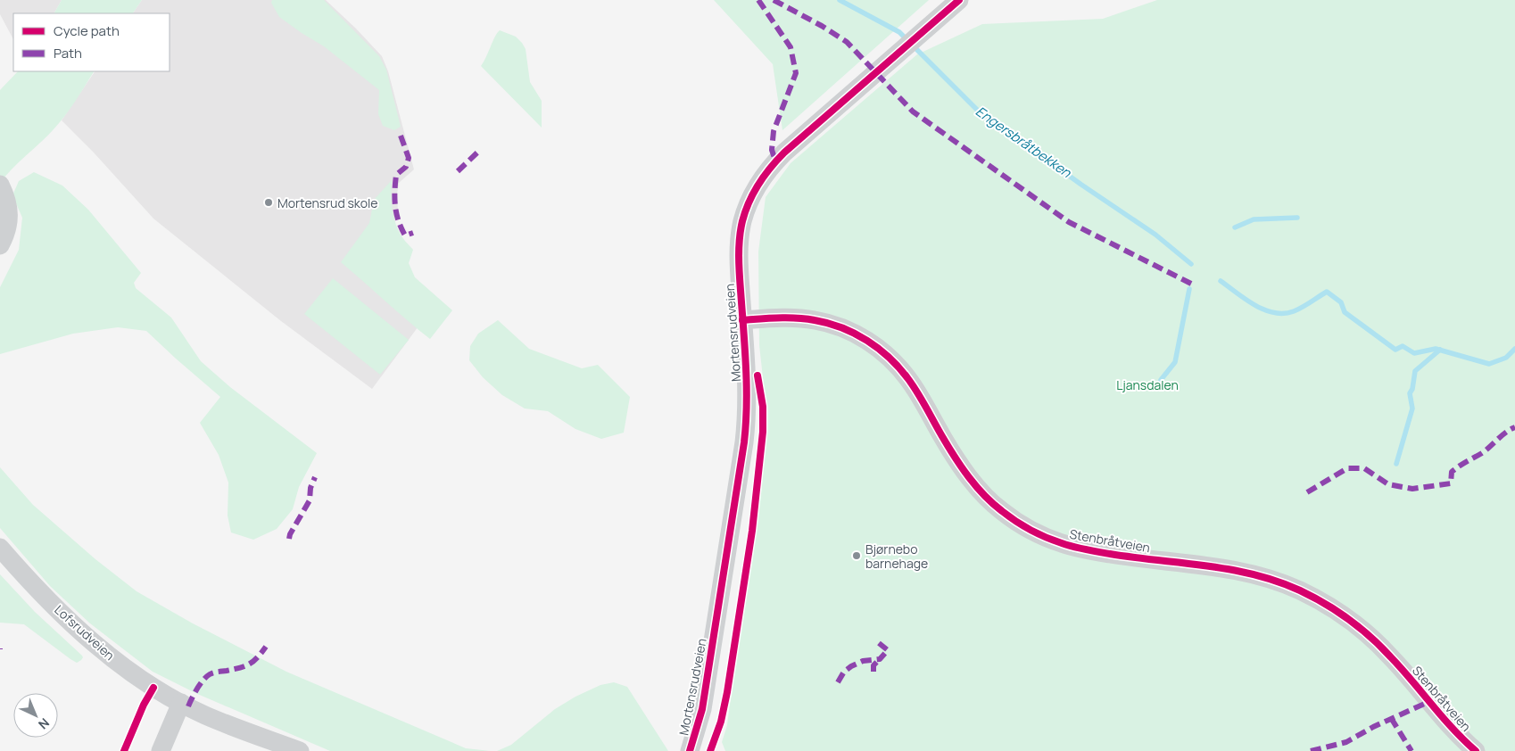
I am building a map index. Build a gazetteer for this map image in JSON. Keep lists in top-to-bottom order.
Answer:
{
  "streets": {
    "street": ["Mortensrudveien", "Stenbråtveien", "Lofsrudveien"]
  },
  "crossings": [
    ["Mortensrudveien", "Stenbråtveien"]
  ],
  "water": ["Engersbråtbekken"],
  "parks": ["Ljansdalen"],
  "places": ["Mortensrud skole", "Bjørnebo barnehage"],
  "legend": ["Cycle path", "Path"],
  "north": "bottom right"
}
